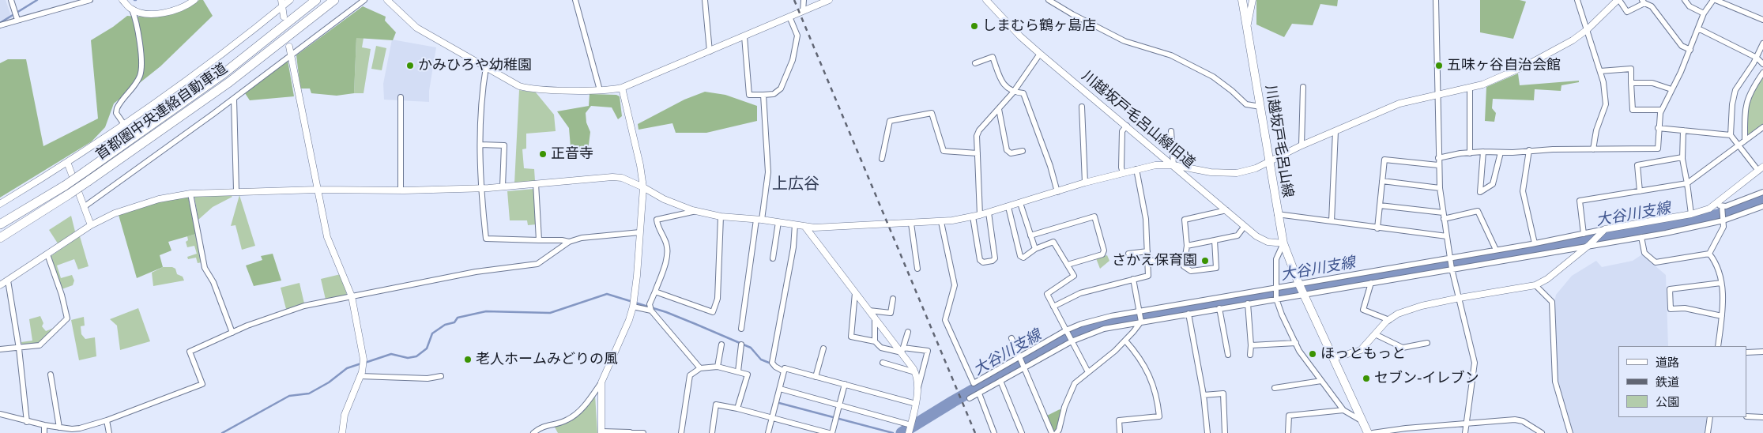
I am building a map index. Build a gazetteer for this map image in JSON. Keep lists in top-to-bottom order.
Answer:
{
  "streets": {
    "highway": ["首都圏中央連絡自動車道"],
    "main road": ["川越坂戸毛呂山線"],
    "street": ["川越坂戸毛呂山線旧道"]
  },
  "crossings": [
    ["川越坂戸毛呂山線旧道", "川越坂戸毛呂山線"]
  ],
  "districts": ["上広谷"],
  "water": ["大谷川支線"],
  "places": [
    "しまむら鶴ヶ島店",
    "かみひろや幼稚園",
    "五味ヶ谷自治会館",
    "正音寺",
    "さかえ保育園",
    "ほっともっと",
    "老人ホームみどりの風",
    "セブン-イレブン"
  ],
  "legend": ["道路", "鉄道", "公園"]
}
